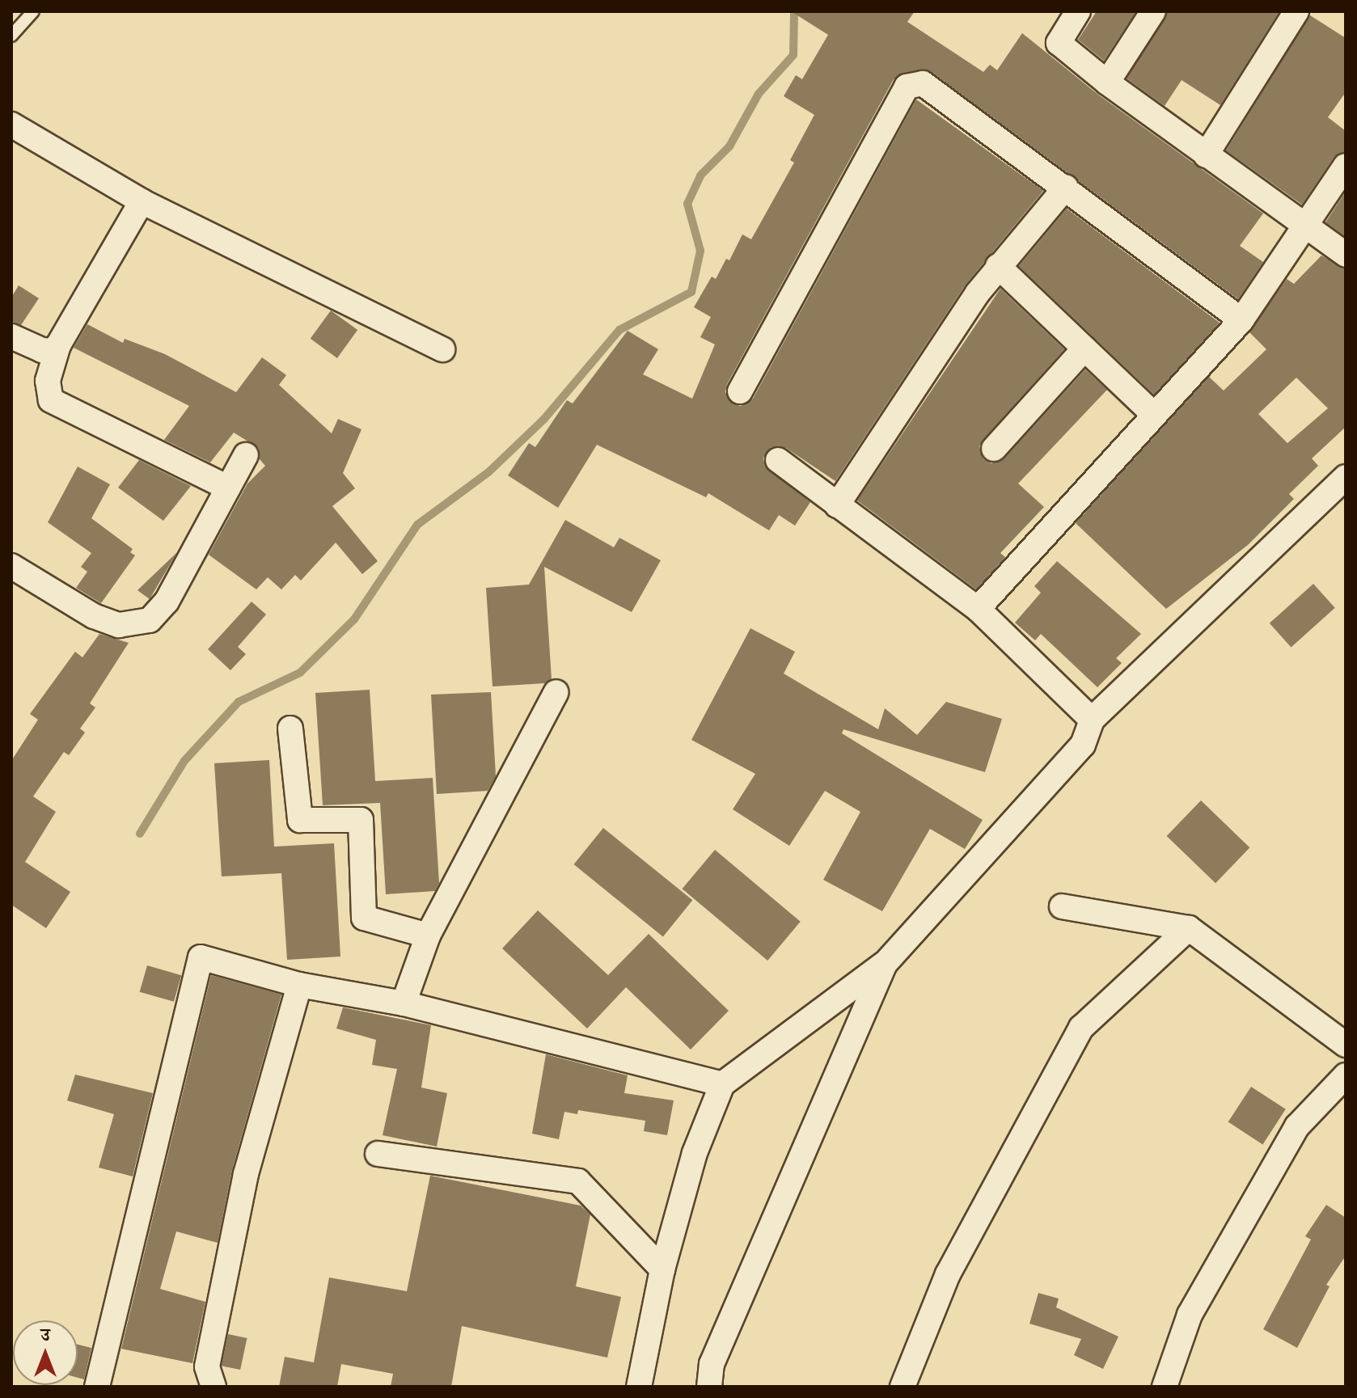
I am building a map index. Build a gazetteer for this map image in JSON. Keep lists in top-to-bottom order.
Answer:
{
  "north": "top"
}
